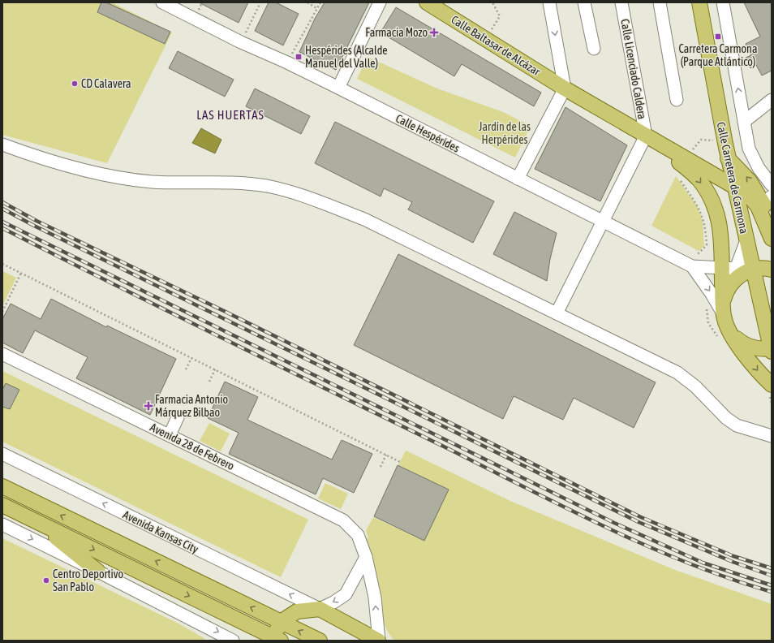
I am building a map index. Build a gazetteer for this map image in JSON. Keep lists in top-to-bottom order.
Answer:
{
  "streets": {
    "main road": ["Calle Baltasar de Alcázar", "Calle Carretera de Carmona"],
    "street": [
      "Calle Licenciado Caldera",
      "Calle Hespérides",
      "Avenida 28 de Febrero",
      "Avenida Kansas City"
    ]
  },
  "crossings": [
    ["Calle Baltasar de Alcázar", "Calle Licenciado Caldera"]
  ],
  "districts": ["LAS HUERTAS"],
  "parks": ["Jardín de las Herpérides"],
  "places": {
    "health": ["Farmacia Mozo", "Farmacia Antonio Márquez Bilbao"],
    "transit": ["Carretera Carmona (Parque Atlántico)", "Hespérides (Alcalde Manuel del Valle)"],
    "other": ["CD Calavera", "Centro Deportivo San Pablo"]
  }
}
